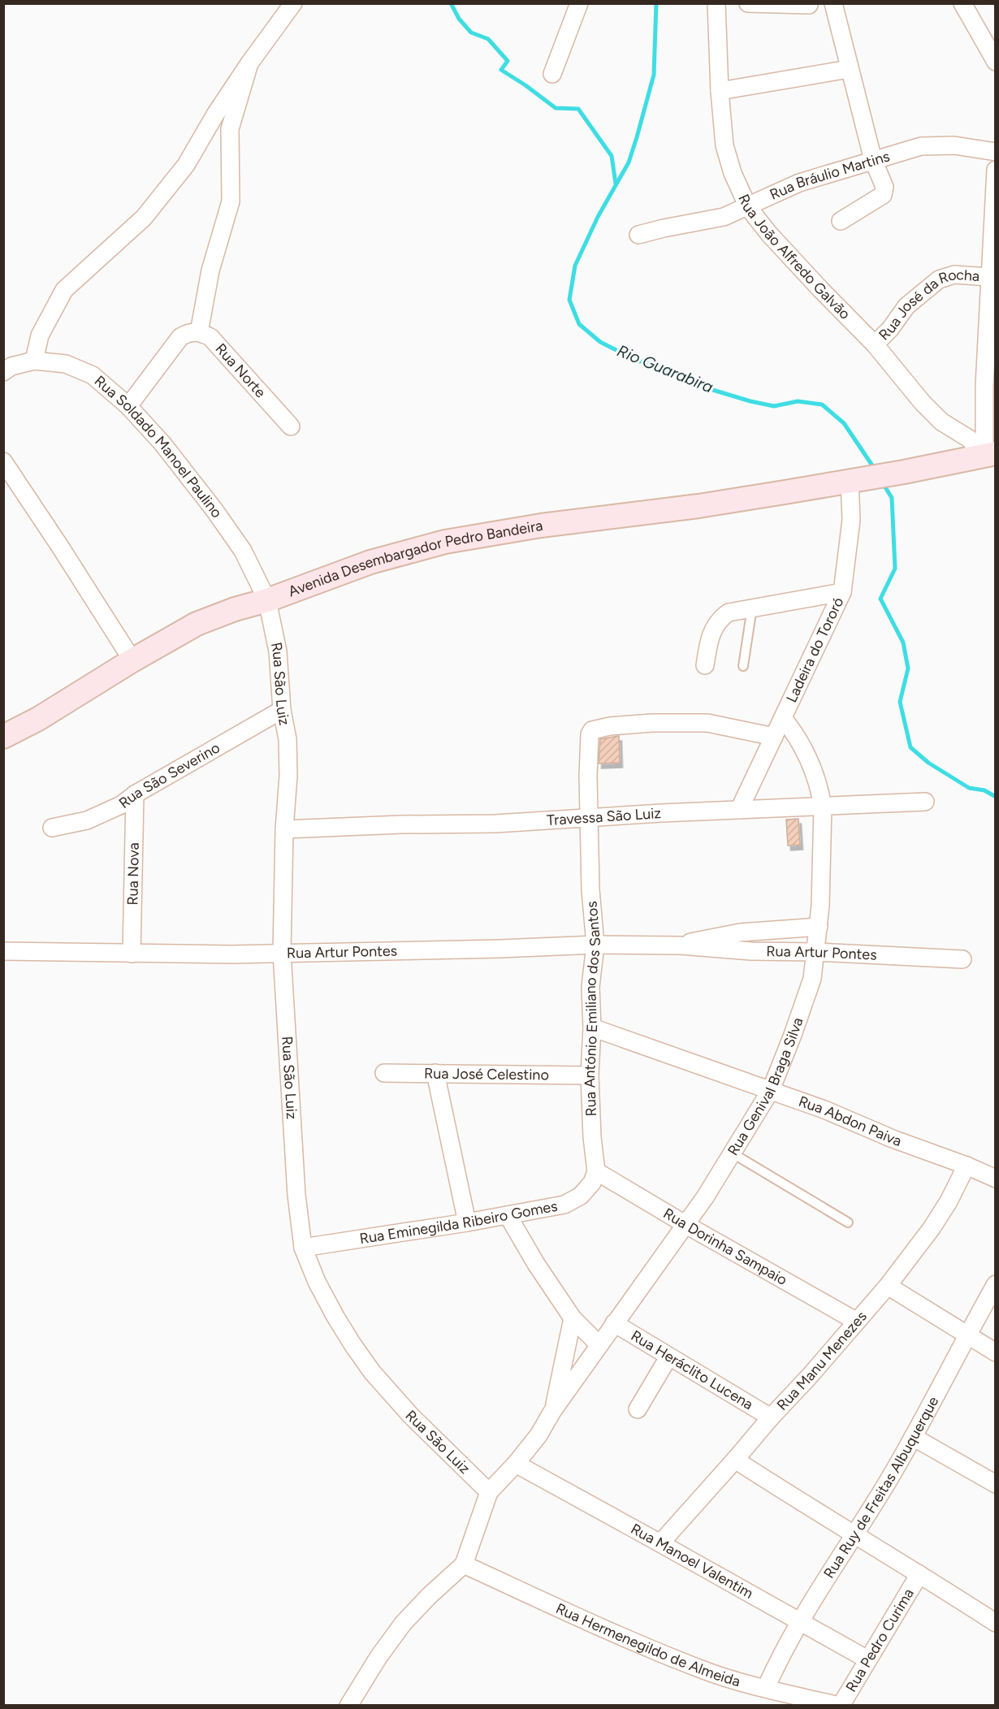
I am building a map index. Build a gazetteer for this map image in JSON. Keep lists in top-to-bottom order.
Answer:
{
  "streets": {
    "main road": ["Avenida Desembargador Pedro Bandeira"],
    "street": [
      "Rua Bráulio Martins",
      "Rua João Alfredo Galvão",
      "Rua José da Rocha",
      "Rua Norte",
      "Rua Soldado Manoel Paulino",
      "Ladeira do Tororó",
      "Rua São Luiz",
      "Rua São Severino",
      "Travessa São Luiz",
      "Rua Nova",
      "Rua Artur Pontes",
      "Rua António Emiliano dos Santos",
      "Rua José Celestino",
      "Rua Genival Braga Silva",
      "Rua Abdon Paiva",
      "Rua Eminegilda Ribeiro Gomes",
      "Rua Dorinha Sampaio",
      "Rua Manu Menezes",
      "Rua Heráclito Lucena",
      "Rua Ruy de Freitas Albuquerque",
      "Rua Manoel Valentim",
      "Rua Pedro Curima",
      "Rua Hermenegildo de Almeida"
    ]
  },
  "crossings": [
    ["Rua Bráulio Martins", "Rua João Alfredo Galvão"],
    ["Rua João Alfredo Galvão", "Rua José da Rocha"],
    ["Rua João Alfredo Galvão", "Avenida Desembargador Pedro Bandeira"],
    ["Rua Soldado Manoel Paulino", "Avenida Desembargador Pedro Bandeira"],
    ["Rua Soldado Manoel Paulino", "Rua São Luiz"],
    ["Avenida Desembargador Pedro Bandeira", "Ladeira do Tororó"],
    ["Avenida Desembargador Pedro Bandeira", "Rua São Luiz"],
    ["Ladeira do Tororó", "Travessa São Luiz"],
    ["Ladeira do Tororó", "Rua António Emiliano dos Santos"],
    ["Ladeira do Tororó", "Rua Genival Braga Silva"],
    ["Rua São Luiz", "Rua São Severino"],
    ["Rua São Luiz", "Travessa São Luiz"],
    ["Rua São Luiz", "Rua Artur Pontes"],
    ["Rua São Luiz", "Rua Genival Braga Silva"],
    ["Rua São Luiz", "Rua Eminegilda Ribeiro Gomes"],
    ["Rua São Severino", "Rua Nova"],
    ["Travessa São Luiz", "Rua António Emiliano dos Santos"],
    ["Travessa São Luiz", "Rua Genival Braga Silva"],
    ["Rua Nova", "Rua Artur Pontes"],
    ["Rua Artur Pontes", "Rua António Emiliano dos Santos"],
    ["Rua Artur Pontes", "Rua Genival Braga Silva"],
    ["Rua António Emiliano dos Santos", "Rua José Celestino"],
    ["Rua António Emiliano dos Santos", "Rua Abdon Paiva"],
    ["Rua António Emiliano dos Santos", "Rua Eminegilda Ribeiro Gomes"],
    ["Rua António Emiliano dos Santos", "Rua Dorinha Sampaio"],
    ["Rua Genival Braga Silva", "Rua Abdon Paiva"],
    ["Rua Genival Braga Silva", "Rua Dorinha Sampaio"],
    ["Rua Genival Braga Silva", "Rua Heráclito Lucena"],
    ["Rua Genival Braga Silva", "Rua Manoel Valentim"],
    ["Rua Genival Braga Silva", "Rua Hermenegildo de Almeida"],
    ["Rua Abdon Paiva", "Rua Manu Menezes"],
    ["Rua Eminegilda Ribeiro Gomes", "Rua Dorinha Sampaio"],
    ["Rua Dorinha Sampaio", "Rua Manu Menezes"],
    ["Rua Manu Menezes", "Rua Heráclito Lucena"],
    ["Rua Manu Menezes", "Rua Manoel Valentim"],
    ["Rua Ruy de Freitas Albuquerque", "Rua Manoel Valentim"],
    ["Rua Ruy de Freitas Albuquerque", "Rua Hermenegildo de Almeida"],
    ["Rua Manoel Valentim", "Rua Pedro Curima"],
    ["Rua Pedro Curima", "Rua Hermenegildo de Almeida"]
  ],
  "water": ["Rio Guarabira"]
}
